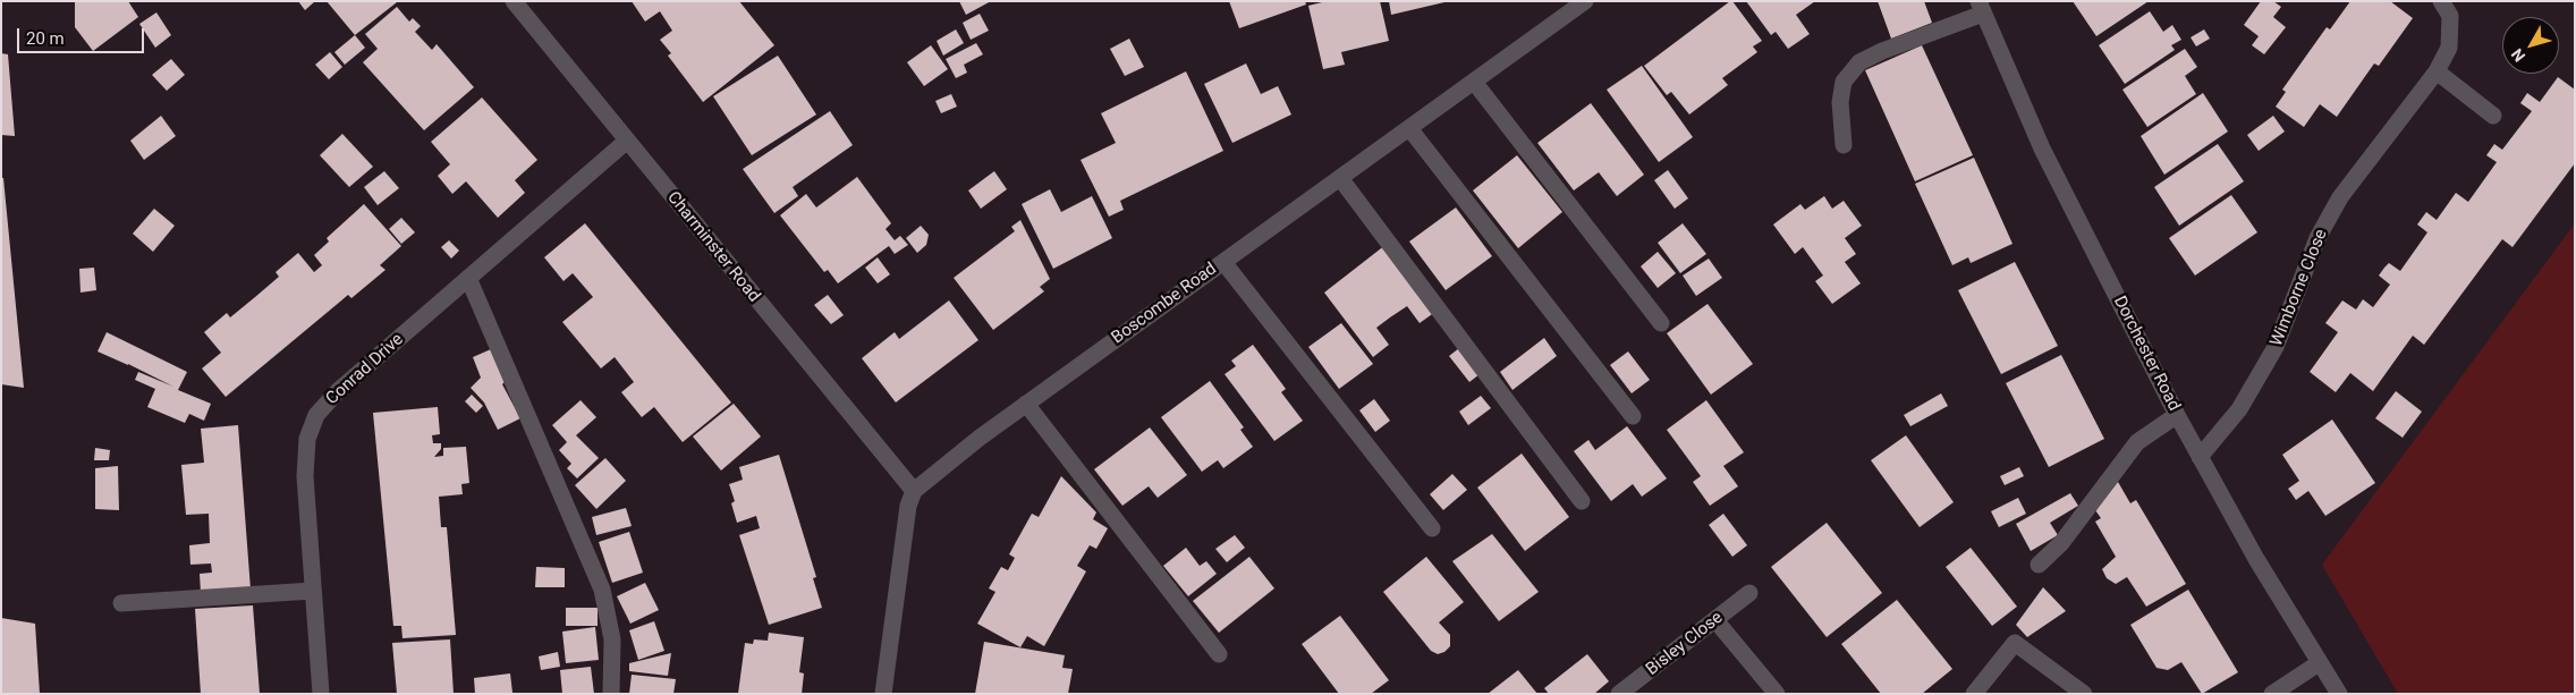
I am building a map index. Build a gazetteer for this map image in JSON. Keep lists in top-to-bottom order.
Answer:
{
  "streets": {
    "street": [
      "Charminster Road",
      "Wimborne Close",
      "Boscombe Road",
      "Dorchester Road",
      "Conrad Drive",
      "Bisley Close"
    ]
  },
  "crossings": [
    ["Charminster Road", "Boscombe Road"],
    ["Charminster Road", "Conrad Drive"],
    ["Wimborne Close", "Dorchester Road"]
  ],
  "scale_bar": "20 m",
  "north": "bottom left"
}
